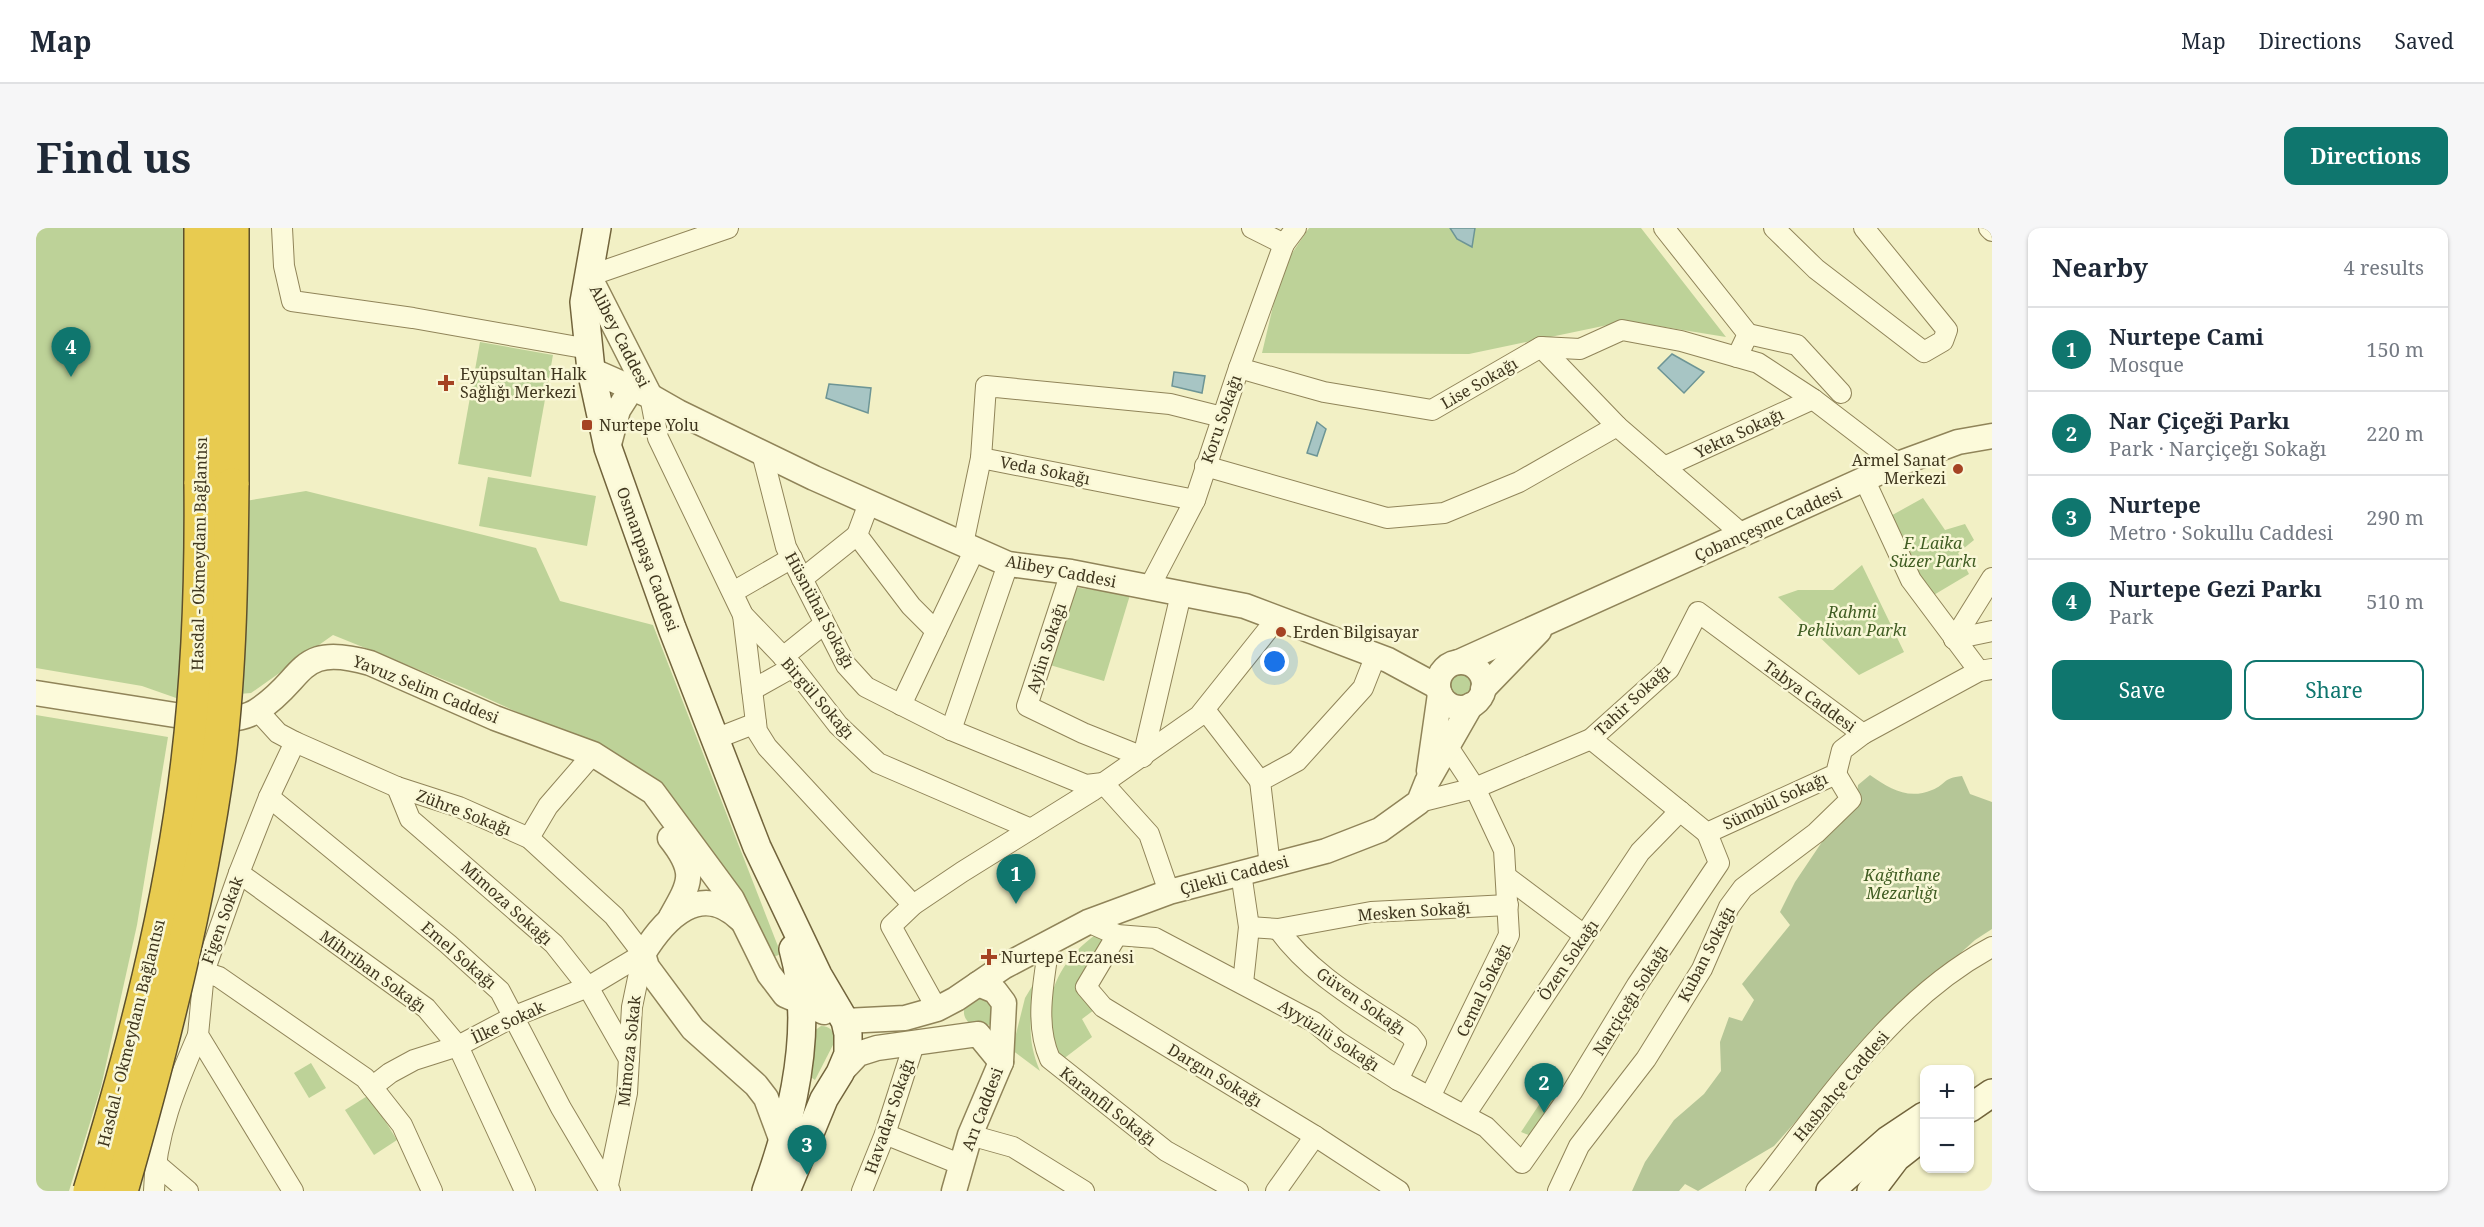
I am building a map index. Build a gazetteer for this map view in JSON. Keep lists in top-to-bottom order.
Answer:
{
  "streets": {
    "highway": ["Hasdal - Okmeydanı Bağlantısı"],
    "main road": ["Osmanpaşa Caddesi"],
    "street": [
      "Alibey Caddesi",
      "Lise Sokağı",
      "Koru Sokağı",
      "Yekta Sokağı",
      "Veda Sokağı",
      "Çobançeşme Caddesi",
      "Hüsnühal Sokağı",
      "Aylin Sokağı",
      "Yavuz Selim Caddesi",
      "Tabya Caddesi",
      "Birgül Sokağı",
      "Tahir Sokağı",
      "Sümbül Sokağı",
      "Zühre Sokağı",
      "Çilekli Caddesi",
      "Mimoza Sokağı",
      "Mesken Sokağı",
      "Figen Sokak",
      "Kuban Sokağı",
      "Emel Sokağı",
      "Özen Sokağı",
      "Mihriban Sokağı",
      "Cemal Sokağı",
      "Narçiçeğı Sokağı",
      "Güven Sokağı",
      "İlke Sokak",
      "Ayyüzlü Sokağı",
      "Mimoza Sokak",
      "Dargın Sokağı",
      "Hasbahçe Caddesi",
      "Karanfil Sokağı",
      "Arı Caddesi",
      "Havadar Sokağı"
    ]
  },
  "crossings": [
    ["Alibey Caddesi", "Koru Sokağı"],
    ["Alibey Caddesi", "Veda Sokağı"],
    ["Alibey Caddesi", "Çobançeşme Caddesi"],
    ["Alibey Caddesi", "Osmanpaşa Caddesi"],
    ["Alibey Caddesi", "Hüsnühal Sokağı"],
    ["Alibey Caddesi", "Aylin Sokağı"],
    ["Alibey Caddesi", "Birgül Sokağı"],
    ["Alibey Caddesi", "Çilekli Caddesi"],
    ["Lise Sokağı", "Koru Sokağı"],
    ["Koru Sokağı", "Veda Sokağı"],
    ["Veda Sokağı", "Hüsnühal Sokağı"],
    ["Çobançeşme Caddesi", "Çilekli Caddesi"],
    ["Osmanpaşa Caddesi", "Çilekli Caddesi"],
    ["Yavuz Selim Caddesi", "Zühre Sokağı"],
    ["Tabya Caddesi", "Tahir Sokağı"],
    ["Tabya Caddesi", "Sümbül Sokağı"],
    ["Tahir Sokağı", "Sümbül Sokağı"],
    ["Tahir Sokağı", "Çilekli Caddesi"],
    ["Tahir Sokağı", "Cemal Sokağı"],
    ["Sümbül Sokağı", "Kuban Sokağı"],
    ["Sümbül Sokağı", "Özen Sokağı"],
    ["Sümbül Sokağı", "Narçiçeğı Sokağı"],
    ["Zühre Sokağı", "Mimoza Sokağı"],
    ["Zühre Sokağı", "Figen Sokak"],
    ["Zühre Sokağı", "İlke Sokak"],
    ["Zühre Sokağı", "Mimoza Sokak"],
    ["Çilekli Caddesi", "Cemal Sokağı"],
    ["Çilekli Caddesi", "Ayyüzlü Sokağı"],
    ["Çilekli Caddesi", "Karanfil Sokağı"],
    ["Çilekli Caddesi", "Arı Caddesi"],
    ["Mimoza Sokağı", "İlke Sokak"],
    ["Mimoza Sokağı", "Mimoza Sokak"],
    ["Mesken Sokağı", "Cemal Sokağı"],
    ["Mesken Sokağı", "Güven Sokağı"],
    ["Figen Sokak", "Emel Sokağı"],
    ["Figen Sokak", "Mihriban Sokağı"],
    ["Emel Sokağı", "İlke Sokak"],
    ["Emel Sokağı", "Mimoza Sokak"],
    ["Özen Sokağı", "Ayyüzlü Sokağı"],
    ["Mihriban Sokağı", "İlke Sokak"],
    ["Cemal Sokağı", "Ayyüzlü Sokağı"],
    ["Narçiçeğı Sokağı", "Ayyüzlü Sokağı"],
    ["Güven Sokağı", "Ayyüzlü Sokağı"],
    ["İlke Sokak", "Mimoza Sokak"],
    ["Ayyüzlü Sokağı", "Dargın Sokağı"]
  ],
  "parks": ["F. Laika Süzer Parkı", "Rahmi Pehlivan Parkı", "Kağıthane Mezarlığı"],
  "places": {
    "health": ["Eyüpsultan Halk Sağlığı Merkezi", "Nurtepe Eczanesi"],
    "transit": ["Nurtepe Yolu"],
    "other": ["Armel Sanat Merkezi", "Erden Bilgisayar"]
  },
  "page": {
    "header": "Map",
    "nav": ["Map", "Directions", "Saved"],
    "buttons": [
      "Directions",
      ["Save", "Share"]
    ],
    "title": "Find us",
    "heading": ["Nearby", "4 results"],
    "list": [
      {
        "mark": "1",
        "name": "Nurtepe Cami",
        "note": "Mosque",
        "value": "150 m"
      },
      {
        "mark": "2",
        "name": "Nar Çiçeği Parkı",
        "note": "Park · Narçiçeğı Sokağı",
        "value": "220 m"
      },
      {
        "mark": "3",
        "name": "Nurtepe",
        "note": "Metro · Sokullu Caddesi",
        "value": "290 m"
      },
      {
        "mark": "4",
        "name": "Nurtepe Gezi Parkı",
        "note": "Park",
        "value": "510 m"
      }
    ],
    "pins": [
      "4",
      "1",
      "2",
      "3"
    ],
    "map_buttons": ["+", "−"]
  }
}
